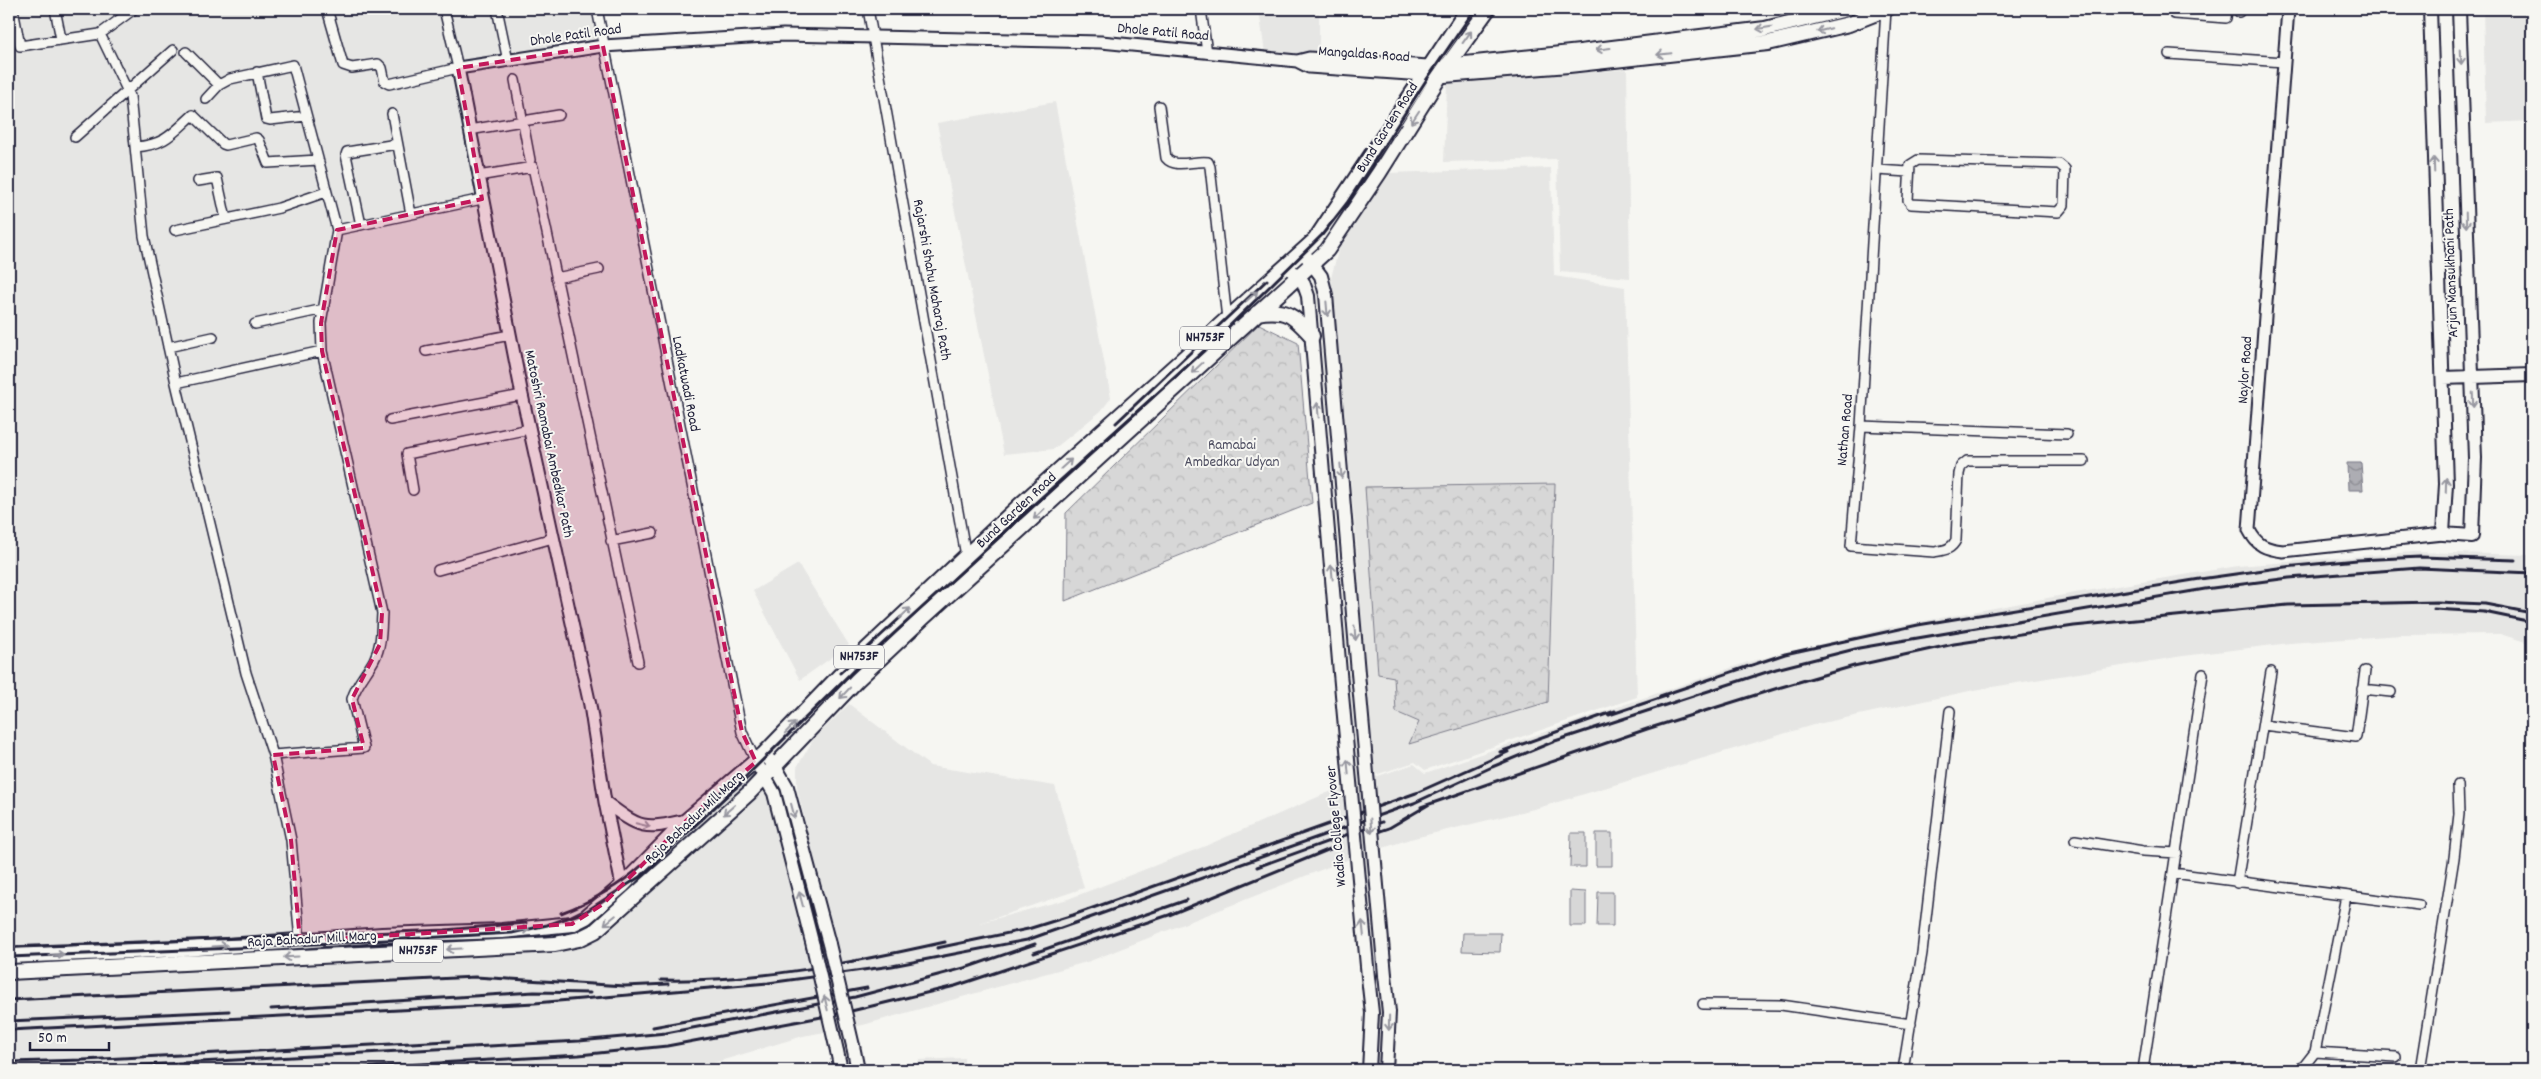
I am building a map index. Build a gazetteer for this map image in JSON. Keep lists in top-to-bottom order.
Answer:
{
  "streets": {
    "main road": [
      "Mangaldas Road",
      "Bund Garden Road",
      "Arjun Mansukhani Path",
      "NH753F",
      "Raja Bahadur Mill Marg",
      "Wadia College Flyover"
    ],
    "street": [
      "Dhole Patil Road",
      "Rajarshi Shahu Maharaj Path",
      "Naylor Road",
      "Ladkatwadi Road",
      "Nathan Road",
      "Matoshri Ramabai Ambedkar Path"
    ]
  },
  "crossings": [
    ["Dhole Patil Road", "Mangaldas Road"],
    ["Dhole Patil Road", "Rajarshi Shahu Maharaj Path"],
    ["Dhole Patil Road", "Ladkatwadi Road"],
    ["Dhole Patil Road", "Matoshri Ramabai Ambedkar Path"],
    ["Mangaldas Road", "Bund Garden Road"],
    ["Mangaldas Road", "Nathan Road"],
    ["Bund Garden Road", "Rajarshi Shahu Maharaj Path"],
    ["Bund Garden Road", "Ladkatwadi Road"],
    ["Bund Garden Road", "Raja Bahadur Mill Marg"],
    ["Arjun Mansukhani Path", "Naylor Road"],
    ["Ladkatwadi Road", "Raja Bahadur Mill Marg"],
    ["Matoshri Ramabai Ambedkar Path", "Raja Bahadur Mill Marg"]
  ],
  "one_way": ["Mangaldas Road"],
  "parks": ["Ramabai Ambedkar Udyan"],
  "scale_bar": "50 m"
}
